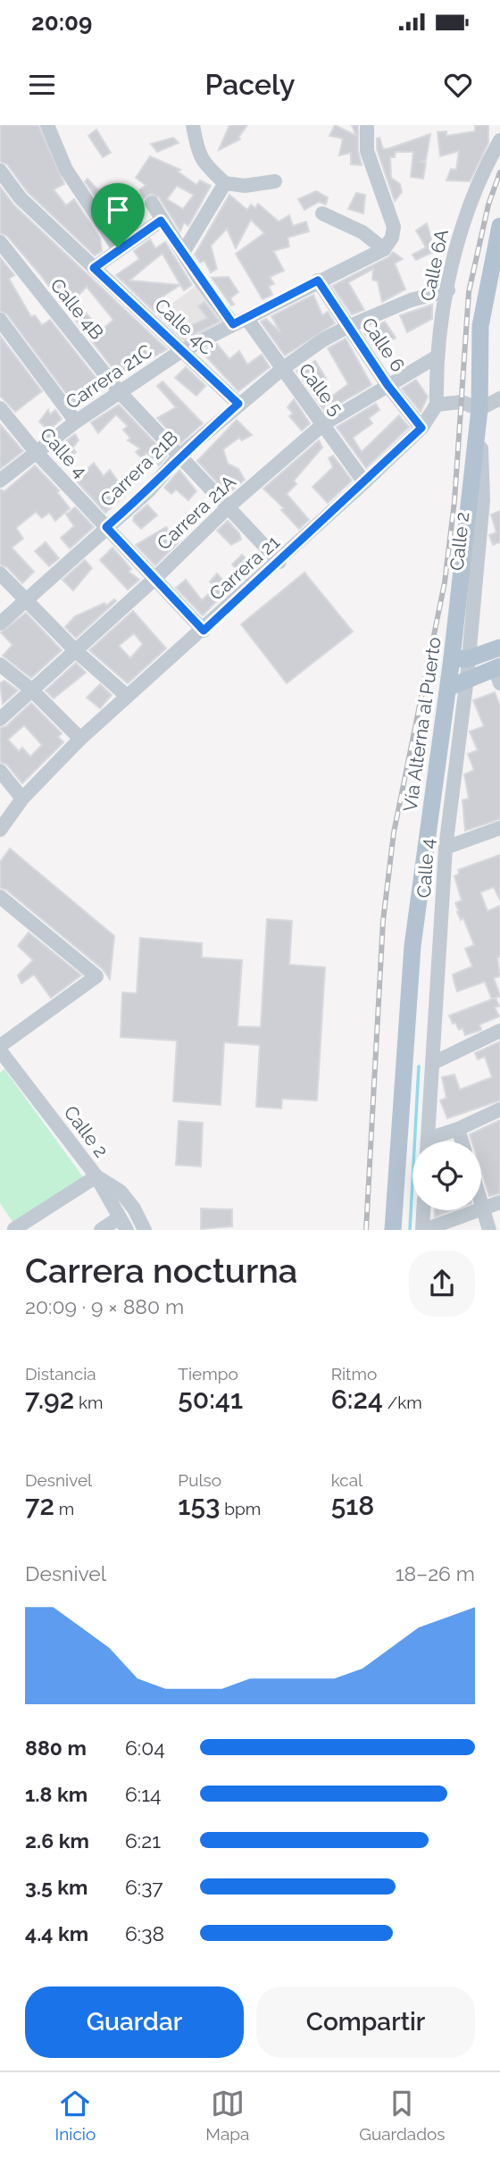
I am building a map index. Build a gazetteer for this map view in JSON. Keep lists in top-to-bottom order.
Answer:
{
  "streets": {
    "main road": ["Vía Alterna al Puerto"],
    "street": [
      "Calle 6A",
      "Calle 4B",
      "Calle 4C",
      "Calle 6",
      "Carrera 21C",
      "Calle 5",
      "Calle 4",
      "Carrera 21B",
      "Carrera 21A",
      "Calle 2",
      "Carrera 21"
    ]
  },
  "crossings": [
    ["Calle 6A", "Carrera 21B"],
    ["Calle 6A", "Carrera 21A"],
    ["Calle 6A", "Carrera 21"],
    ["Calle 4B", "Carrera 21C"],
    ["Calle 4B", "Carrera 21B"],
    ["Calle 4B", "Carrera 21A"],
    ["Calle 4B", "Carrera 21"],
    ["Calle 4C", "Carrera 21C"],
    ["Calle 4C", "Carrera 21B"],
    ["Calle 6", "Carrera 21C"],
    ["Calle 6", "Carrera 21B"],
    ["Calle 6", "Carrera 21A"],
    ["Calle 6", "Carrera 21"],
    ["Carrera 21C", "Calle 5"],
    ["Carrera 21C", "Calle 4"],
    ["Calle 5", "Carrera 21B"],
    ["Calle 5", "Carrera 21A"],
    ["Calle 5", "Carrera 21"],
    ["Calle 4", "Carrera 21B"],
    ["Calle 4", "Carrera 21A"],
    ["Calle 4", "Carrera 21"]
  ],
  "page": {
    "status": "20:09",
    "header": "Pacely",
    "heading": ["Carrera nocturna", "20:09 · 9 × 880 m"],
    "stats": [
      ["Distancia", "7.92 km"],
      ["Tiempo", "50:41"],
      ["Ritmo", "6:24 /km"],
      ["Desnivel", "72 m"],
      ["Pulso", "153 bpm"],
      ["kcal", "518"]
    ],
    "chart": ["Desnivel", "18–26 m"],
    "list": [
      {
        "name": "880 m",
        "note": "6:04"
      },
      {
        "name": "1.8 km",
        "note": "6:14"
      },
      {
        "name": "2.6 km",
        "note": "6:21"
      },
      {
        "name": "3.5 km",
        "note": "6:37"
      },
      {
        "name": "4.4 km",
        "note": "6:38"
      }
    ],
    "buttons": ["Guardar", "Compartir"],
    "tabs": ["Inicio", "Mapa", "Guardados"]
  }
}
